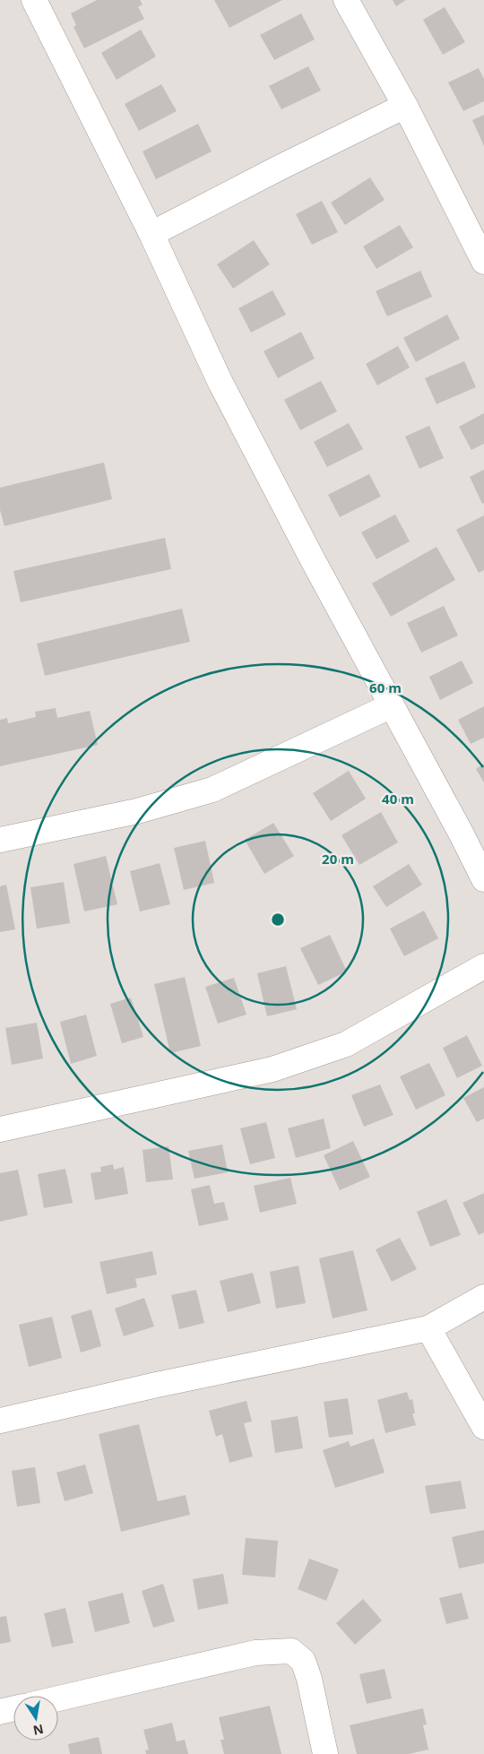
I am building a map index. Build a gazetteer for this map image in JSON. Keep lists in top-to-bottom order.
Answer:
{
  "north": "bottom",
  "rings": ["60 m", "40 m", "20 m"]
}
